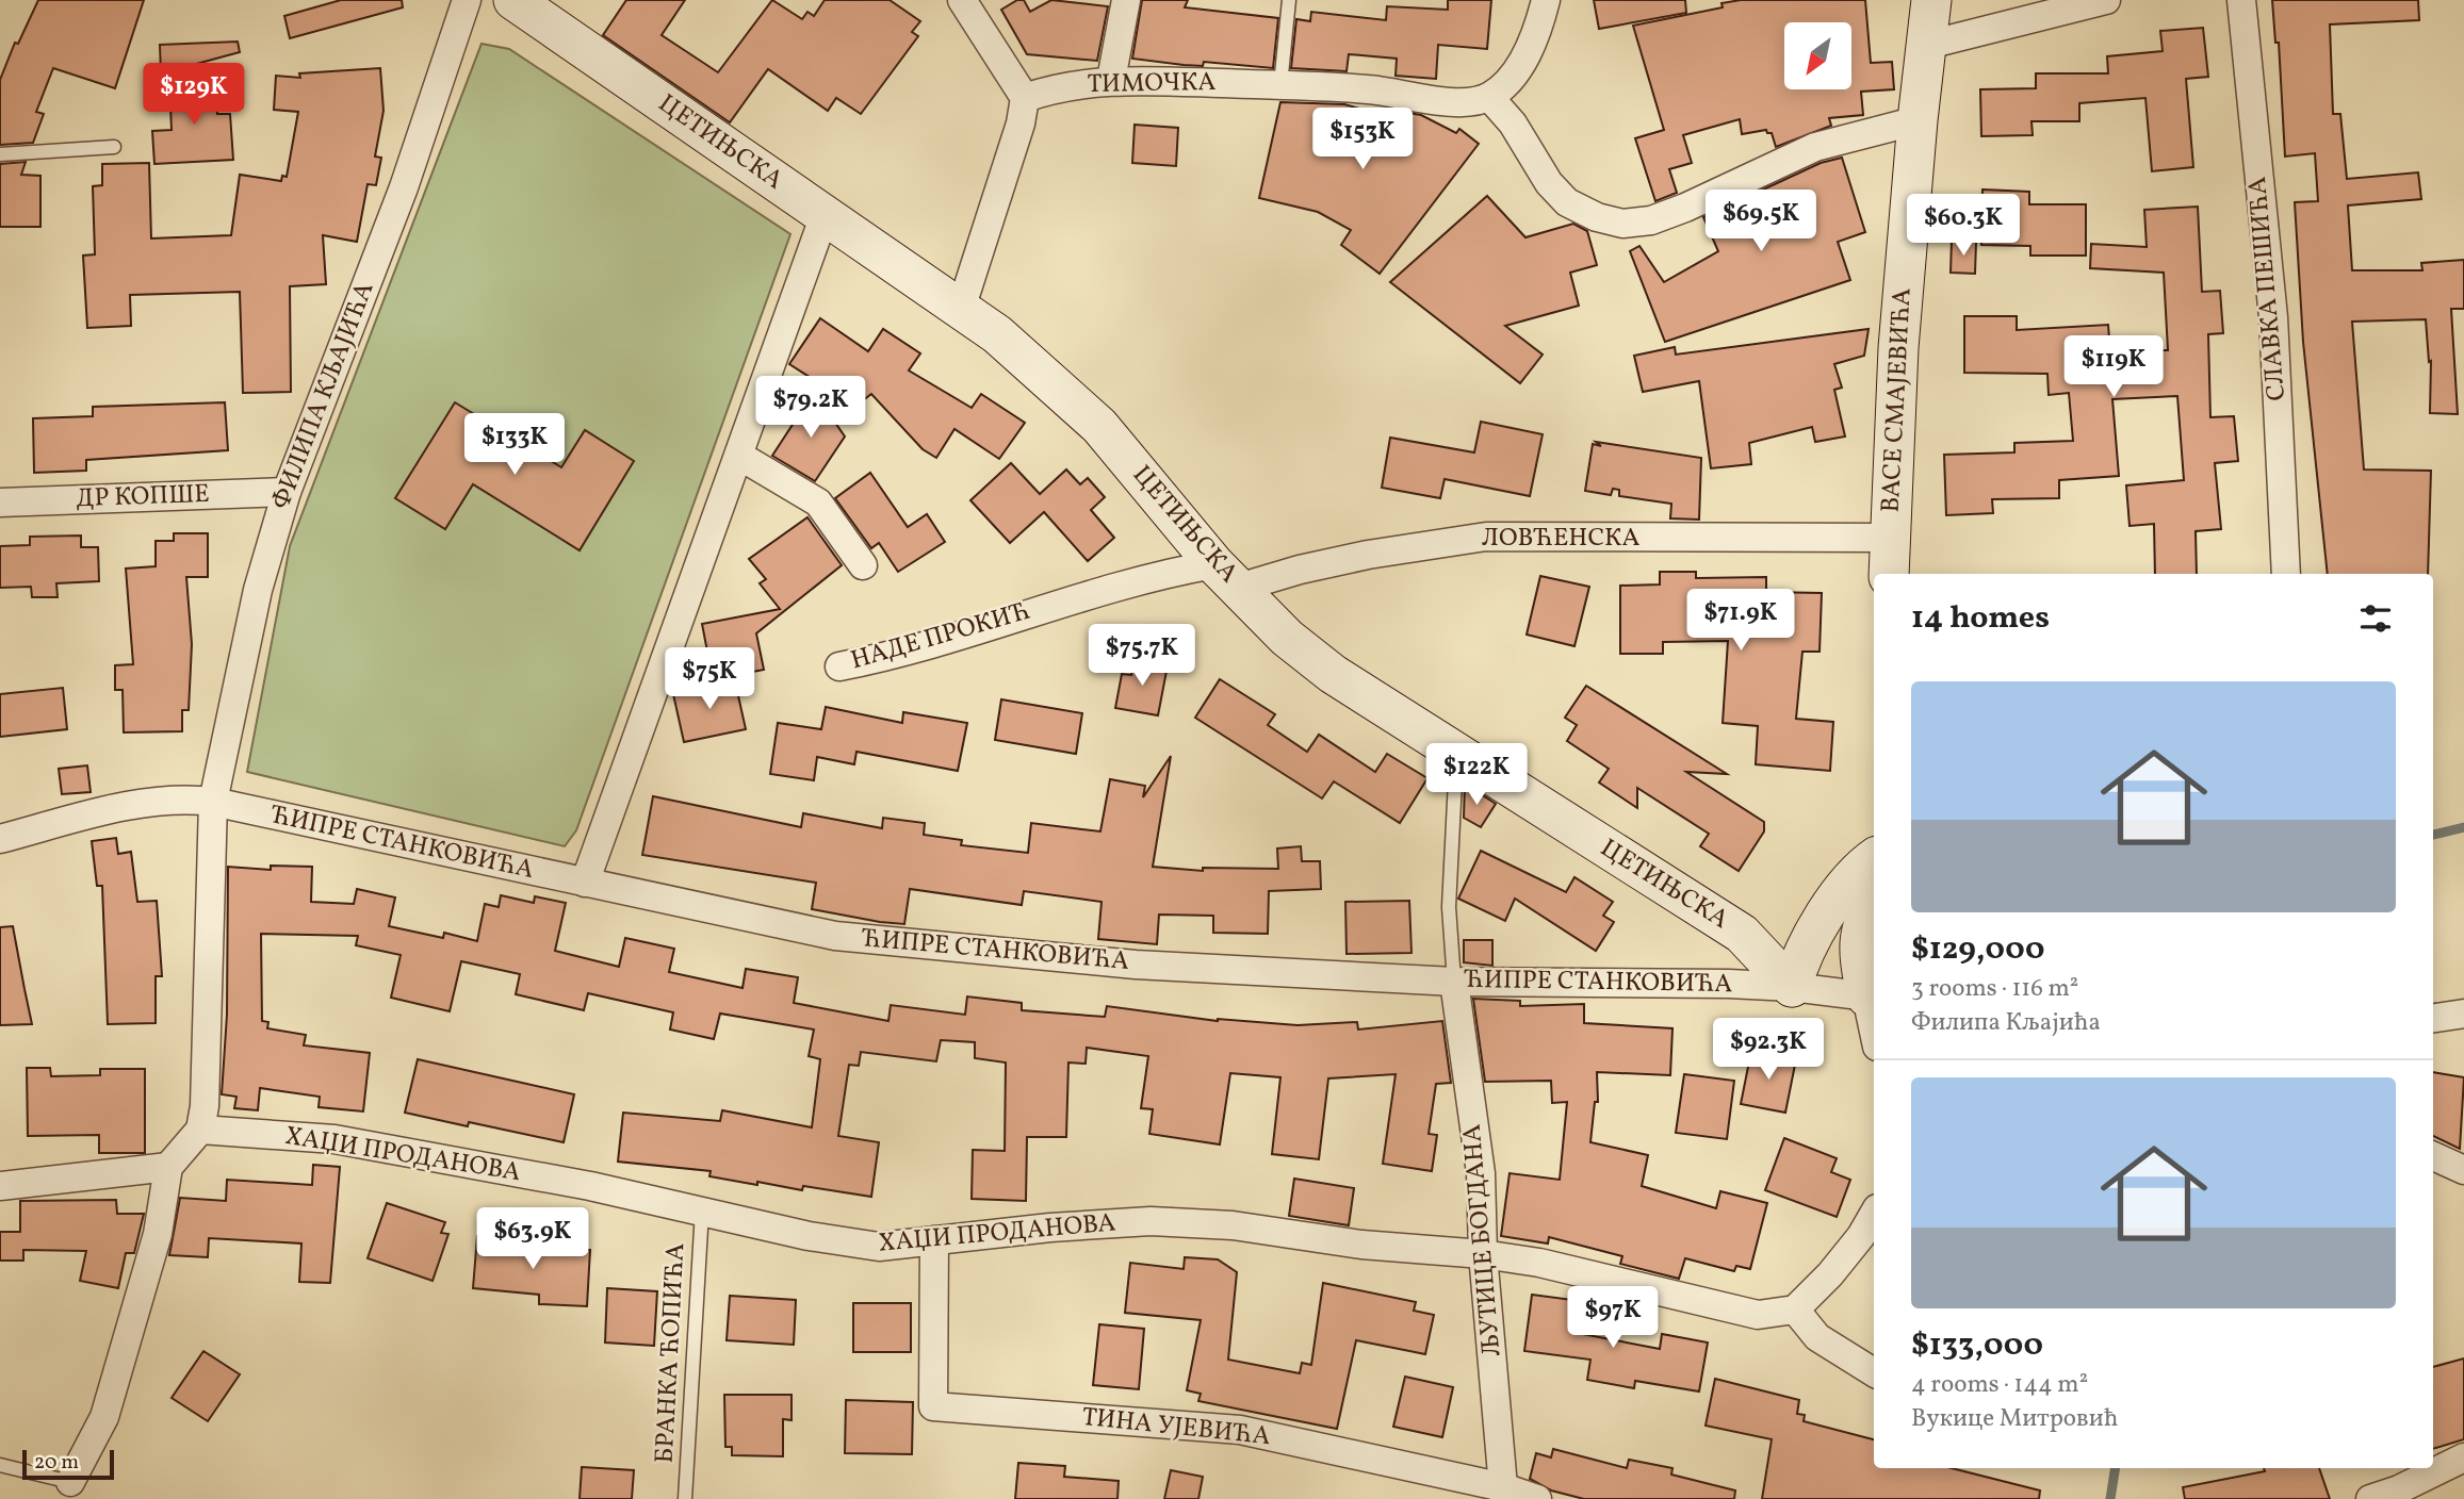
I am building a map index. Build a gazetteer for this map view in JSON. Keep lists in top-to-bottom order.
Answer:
{
  "streets": {
    "street": [
      "ТИМОЧКА",
      "ЦЕТИЊСКА",
      "СЛАВКА ПЕШИЋА",
      "ФИЛИПА КЉАЈИЋА",
      "ВАСЕ СМАЈЕВИЋА",
      "ДР КОПШЕ",
      "ЛОВЋЕНСКА",
      "НАДЕ ПРОКИЋ",
      "ЋИПРЕ СТАНКОВИЋА",
      "ХАЏИ ПРОДАНОВА",
      "ЉУТИЦЕ БОГДАНА",
      "ТИНА УЈЕВИЋА"
    ],
    "lane": ["БРАНКА ЋОПИЋА"]
  },
  "crossings": [
    ["ЦЕТИЊСКА", "ЛОВЋЕНСКА"],
    ["ЦЕТИЊСКА", "НАДЕ ПРОКИЋ"],
    ["ЦЕТИЊСКА", "ЋИПРЕ СТАНКОВИЋА"],
    ["ФИЛИПА КЉАЈИЋА", "ДР КОПШЕ"],
    ["ФИЛИПА КЉАЈИЋА", "ЋИПРЕ СТАНКОВИЋА"],
    ["ФИЛИПА КЉАЈИЋА", "ХАЏИ ПРОДАНОВА"],
    ["ВАСЕ СМАЈЕВИЋА", "ЛОВЋЕНСКА"],
    ["ЛОВЋЕНСКА", "НАДЕ ПРОКИЋ"],
    ["ЋИПРЕ СТАНКОВИЋА", "ЉУТИЦЕ БОГДАНА"],
    ["ХАЏИ ПРОДАНОВА", "ЉУТИЦЕ БОГДАНА"],
    ["ХАЏИ ПРОДАНОВА", "БРАНКА ЋОПИЋА"],
    ["ХАЏИ ПРОДАНОВА", "ТИНА УЈЕВИЋА"],
    ["ЉУТИЦЕ БОГДАНА", "ТИНА УЈЕВИЋА"]
  ],
  "scale_bar": "20 m",
  "north": "bottom left",
  "page": {
    "price": [
      "$129K",
      "$153K",
      "$69.5K",
      "$60.3K",
      "$119K",
      "$79.2K",
      "$133K",
      "$71.9K",
      "$75.7K",
      "$75K",
      "$122K",
      "$92.3K",
      "$63.9K",
      "$97K"
    ],
    "heading": "14 homes",
    "list": [
      {
        "name": "$129,000",
        "note": "3 rooms · 116 m² · Филипа Кљајића"
      },
      {
        "name": "$133,000",
        "note": "4 rooms · 144 m² · Вукице Митровић"
      }
    ],
    "scale": "20 m"
  }
}
